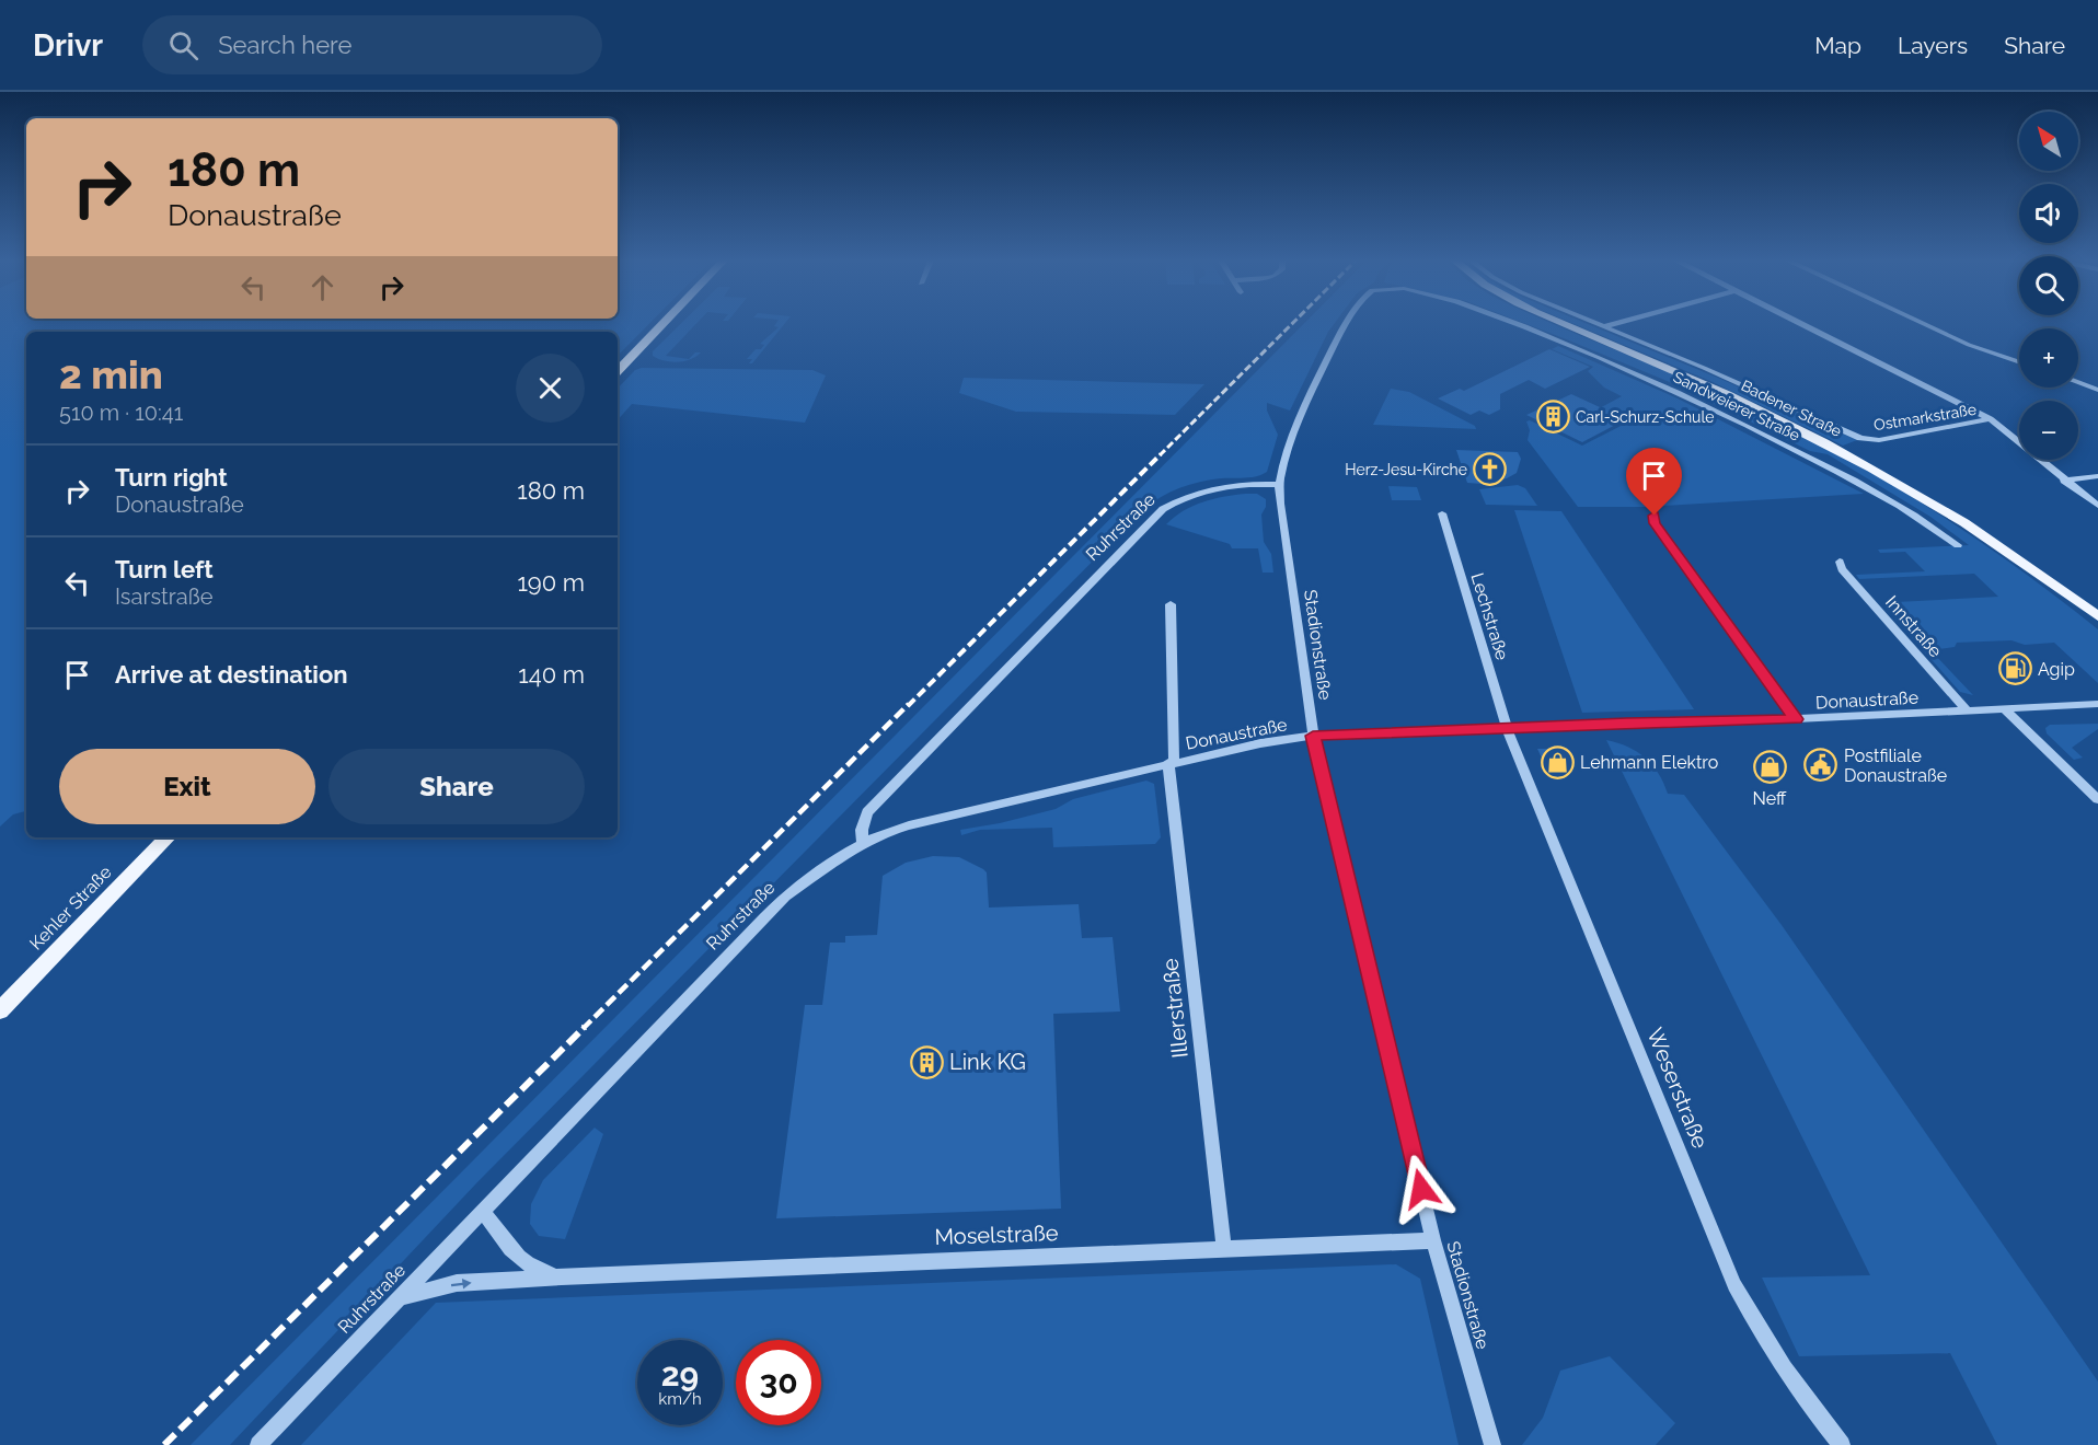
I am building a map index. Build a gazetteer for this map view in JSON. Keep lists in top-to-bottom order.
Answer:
{
  "streets": {
    "main road": ["Badener Straße", "Kehler Straße"],
    "street": [
      "Sandweierer Straße",
      "Ostmarkstraße",
      "Ruhrstraße",
      "Lechstraße",
      "Innstraße",
      "Stadionstraße",
      "Donaustraße",
      "Illerstraße",
      "Weserstraße",
      "Moselstraße"
    ]
  },
  "crossings": [
    ["Ruhrstraße", "Stadionstraße"],
    ["Ruhrstraße", "Donaustraße"],
    ["Ruhrstraße", "Moselstraße"],
    ["Lechstraße", "Donaustraße"],
    ["Lechstraße", "Weserstraße"],
    ["Innstraße", "Donaustraße"],
    ["Stadionstraße", "Donaustraße"],
    ["Stadionstraße", "Moselstraße"],
    ["Donaustraße", "Illerstraße"],
    ["Donaustraße", "Weserstraße"],
    ["Illerstraße", "Moselstraße"]
  ],
  "places": {
    "building": ["Carl-Schurz-Schule", "Link KG"],
    "church": ["Herz-Jesu-Kirche"],
    "fuel station": ["Agip"],
    "shop": ["Lehmann Elektro", "Neff"],
    "public building": ["Postfiliale Donaustraße"]
  },
  "north": "top left",
  "page": {
    "header": "Drivr",
    "search": "Search here",
    "nav": ["Map", "Layers", "Share"],
    "map_buttons": ["+", "−"],
    "turn": ["180 m", "Donaustraße"],
    "heading": ["2 min", "510 m · 10:41"],
    "list": [
      {
        "name": "Turn right",
        "note": "Donaustraße",
        "value": "180 m"
      },
      {
        "name": "Turn left",
        "note": "Isarstraße",
        "value": "190 m"
      },
      {
        "name": "Arrive at destination",
        "value": "140 m"
      }
    ],
    "buttons": ["Exit", "Share"],
    "speed": "29 km/h",
    "limit": "30"
  }
}
